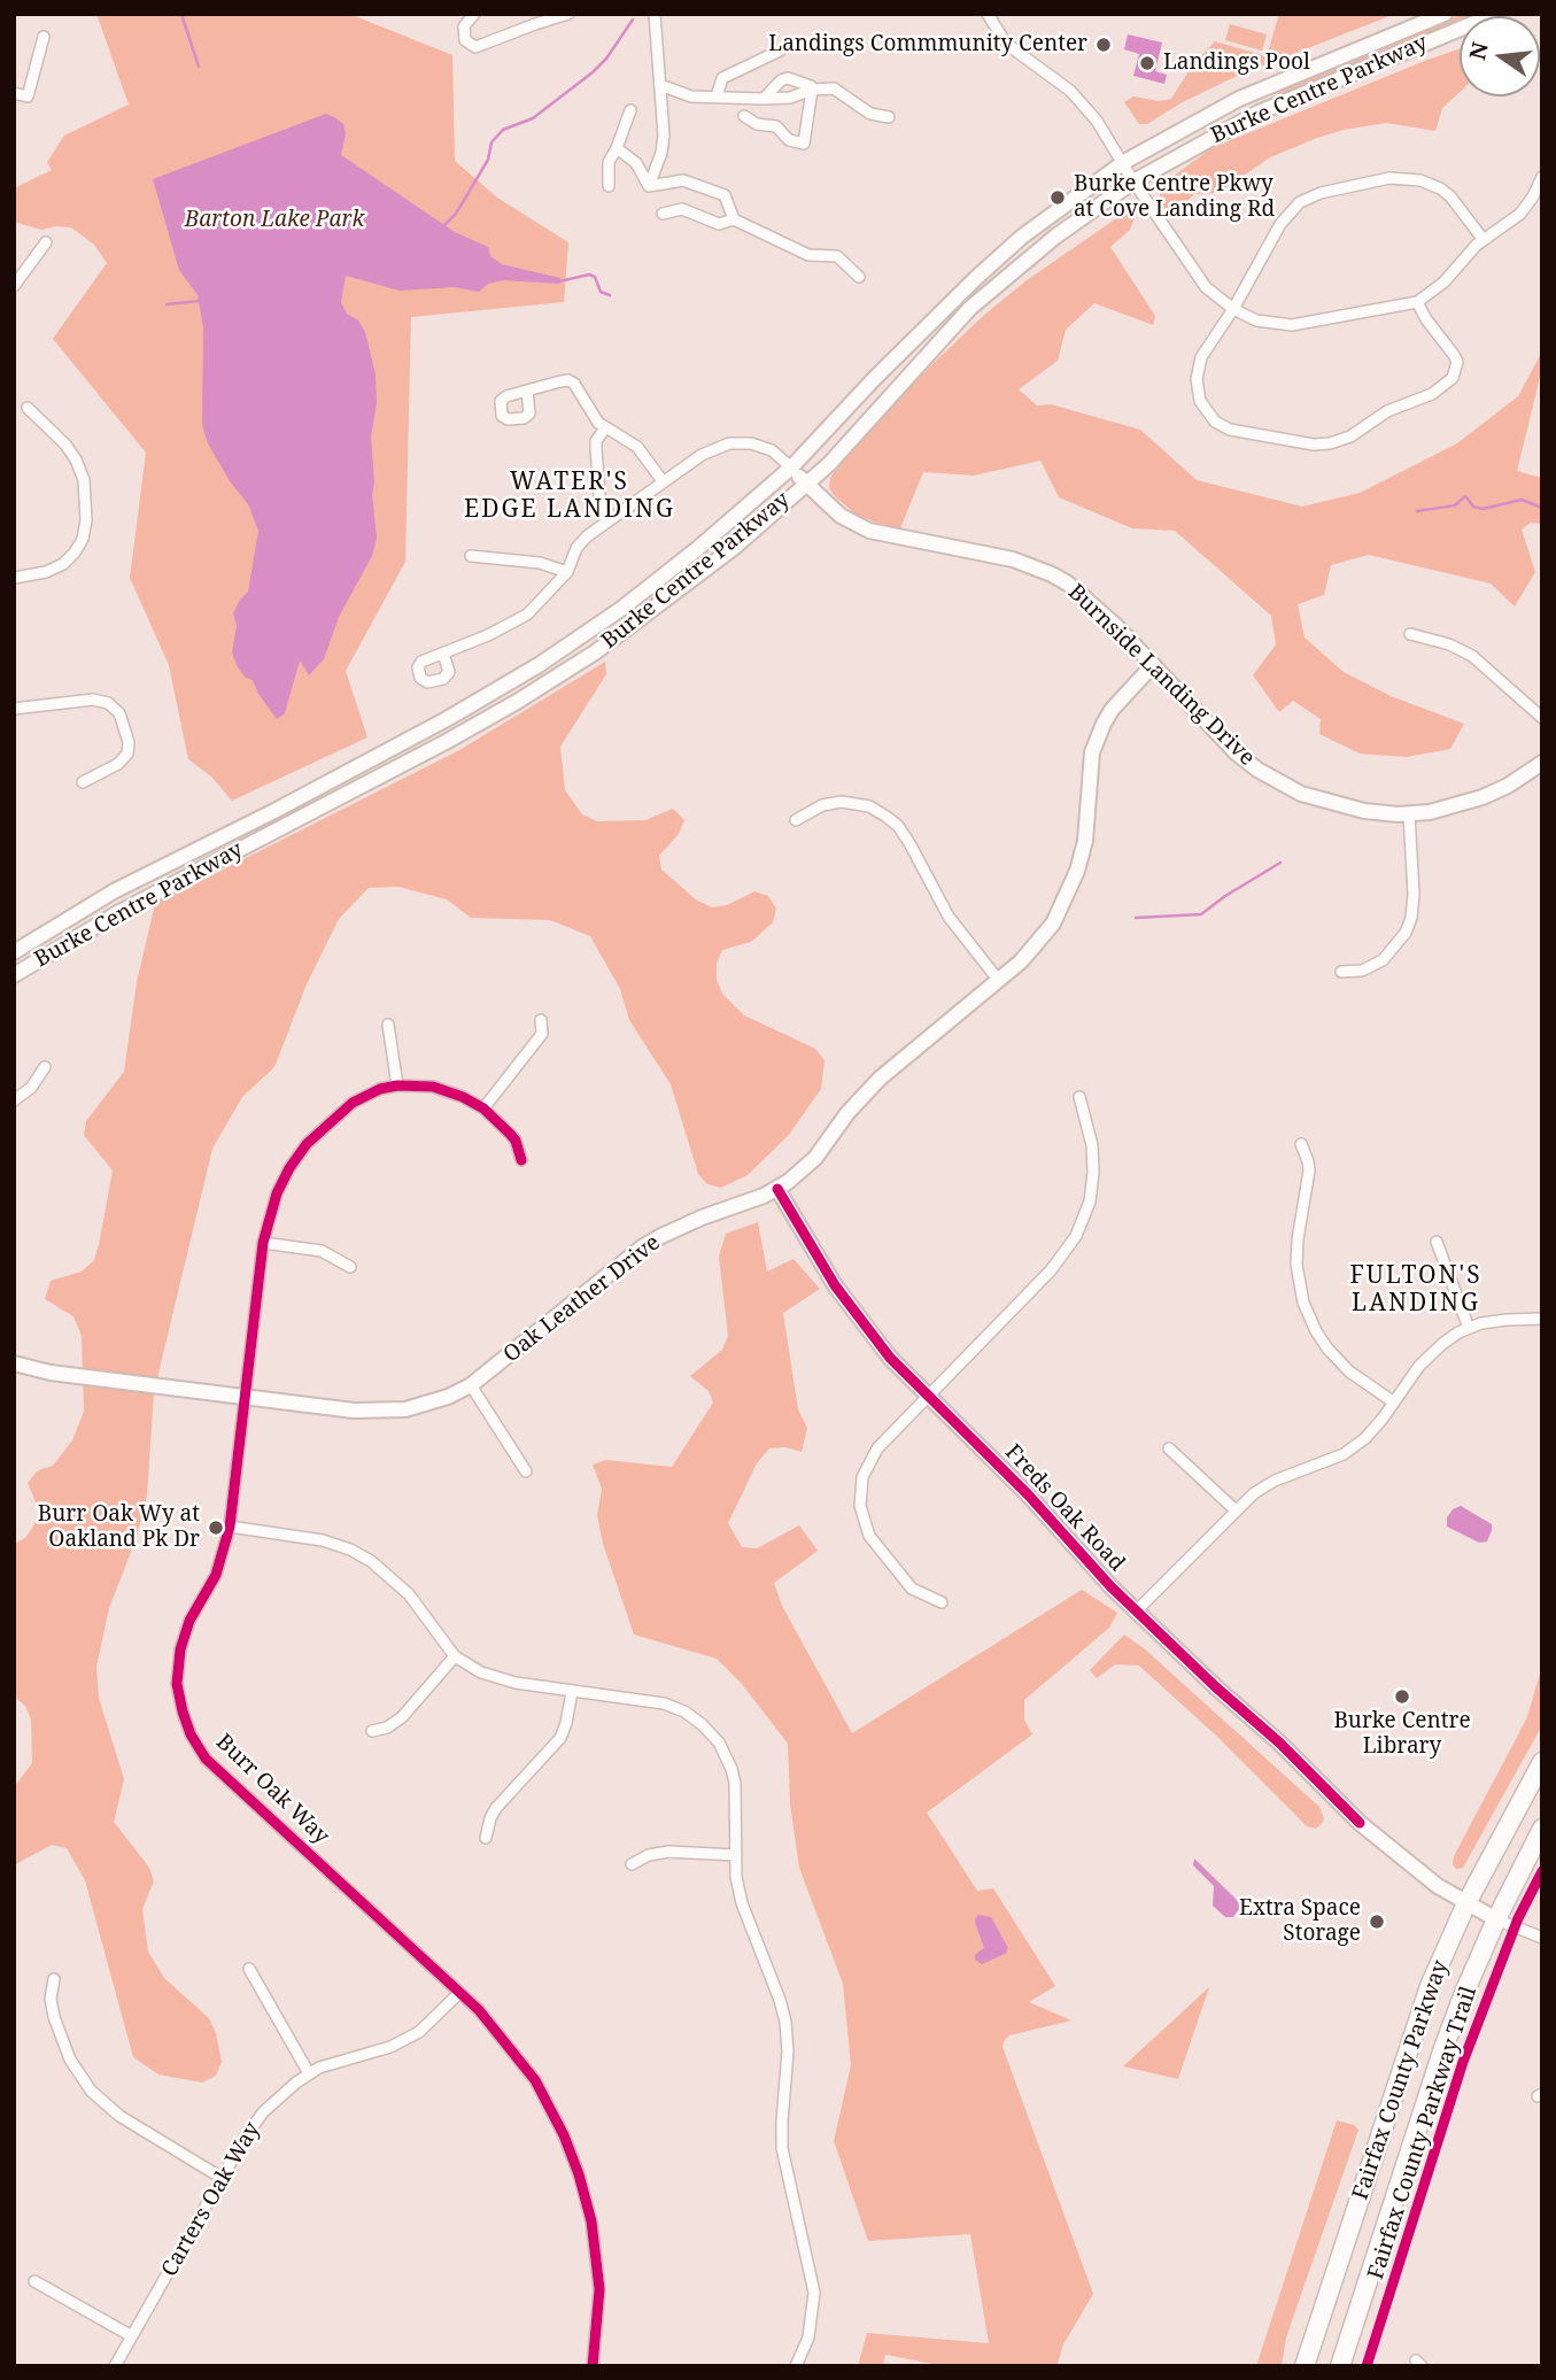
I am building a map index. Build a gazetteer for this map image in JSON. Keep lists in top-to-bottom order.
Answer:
{
  "streets": {
    "highway": ["Fairfax County Parkway"],
    "main road": [
      "Burke Centre Parkway",
      "Burnside Landing Drive",
      "Oak Leather Drive",
      "Freds Oak Road"
    ],
    "street": ["Burr Oak Way", "Carters Oak Way"],
    "cycle path": ["Fairfax County Parkway Trail"]
  },
  "crossings": [
    ["Burke Centre Parkway", "Burnside Landing Drive"],
    ["Burnside Landing Drive", "Oak Leather Drive"],
    ["Oak Leather Drive", "Freds Oak Road"],
    ["Oak Leather Drive", "Burr Oak Way"],
    ["Freds Oak Road", "Fairfax County Parkway"],
    ["Burr Oak Way", "Carters Oak Way"]
  ],
  "districts": ["WATER'S EDGE LANDING", "FULTON'S LANDING"],
  "parks": ["Barton Lake Park"],
  "places": [
    "Landings Commmunity Center",
    "Landings Pool",
    "Burke Centre Pkwy at Cove Landing Rd",
    "Burr Oak Wy at Oakland Pk Dr",
    "Burke Centre Library",
    "Extra Space Storage"
  ],
  "north": "left"
}
